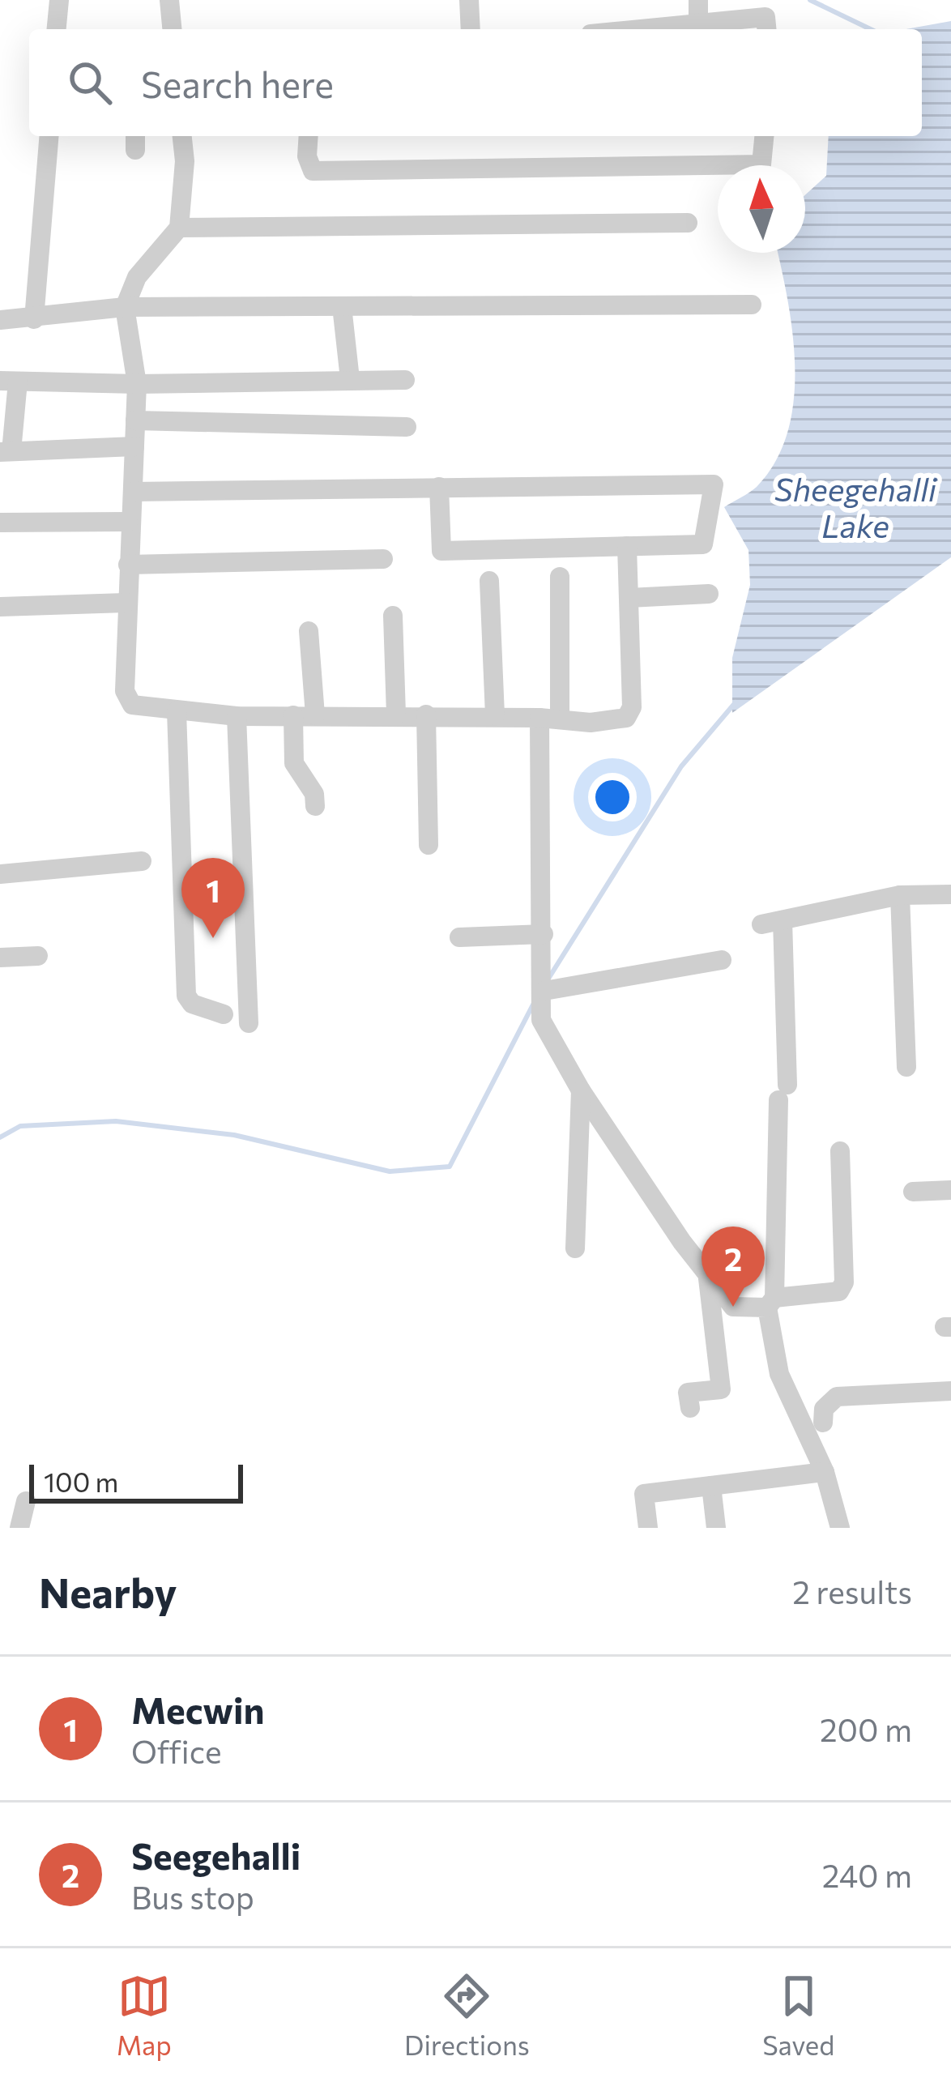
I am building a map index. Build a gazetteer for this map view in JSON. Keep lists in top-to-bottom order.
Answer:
{
  "water": ["Sheegehalli Lake"],
  "scale_bar": "100 m",
  "north": "top",
  "page": {
    "search": "Search here",
    "pins": ["1", "2"],
    "scale": "100 m",
    "heading": ["Nearby", "2 results"],
    "list": [
      {
        "mark": "1",
        "name": "Mecwin",
        "note": "Office",
        "value": "200 m"
      },
      {
        "mark": "2",
        "name": "Seegehalli",
        "note": "Bus stop",
        "value": "240 m"
      }
    ],
    "nav": ["Map", "Directions", "Saved"]
  }
}
